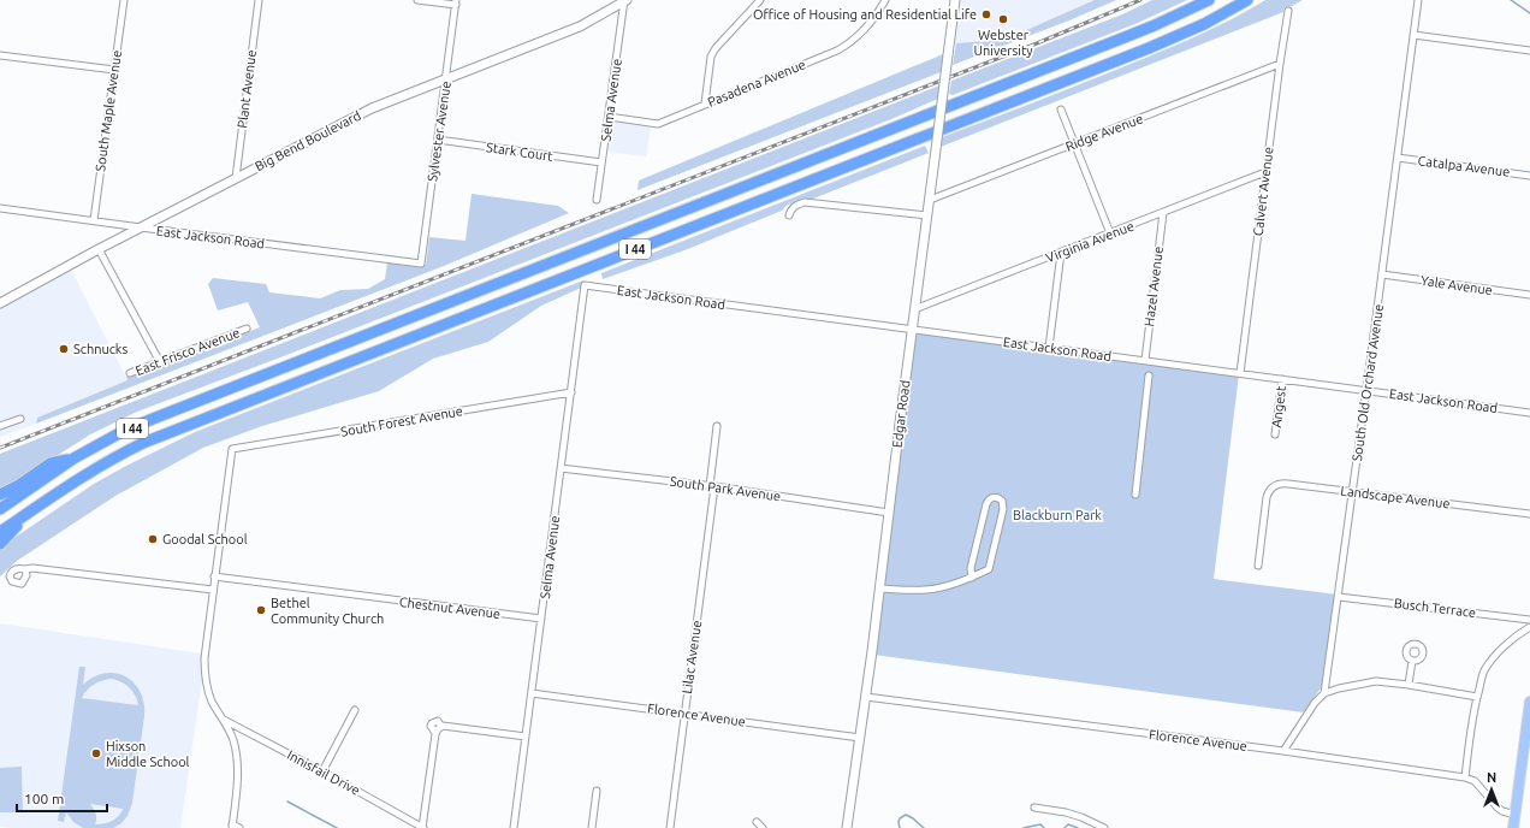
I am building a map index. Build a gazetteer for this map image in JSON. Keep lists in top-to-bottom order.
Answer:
{
  "streets": {
    "highway": ["I 44"],
    "street": [
      "Pasadena Avenue",
      "Plant Avenue",
      "Selma Avenue",
      "South Maple Avenue",
      "Sylvester Avenue",
      "Ridge Avenue",
      "Big Bend Boulevard",
      "Stark Court",
      "Catalpa Avenue",
      "Calvert Avenue",
      "East Jackson Road",
      "Virginia Avenue",
      "Yale Avenue",
      "Hazel Avenue",
      "East Frisco Avenue",
      "South Old Orchard Avenue",
      "Angest",
      "Edgar Road",
      "South Forest Avenue",
      "South Park Avenue",
      "Landscape Avenue",
      "Chestnut Avenue",
      "Busch Terrace",
      "Lilac Avenue",
      "Florence Avenue",
      "Innisfail Drive"
    ]
  },
  "crossings": [
    ["Pasadena Avenue", "Selma Avenue"],
    ["Plant Avenue", "Big Bend Boulevard"],
    ["Selma Avenue", "Big Bend Boulevard"],
    ["Selma Avenue", "Stark Court"],
    ["Selma Avenue", "East Jackson Road"],
    ["Selma Avenue", "South Forest Avenue"],
    ["Selma Avenue", "South Park Avenue"],
    ["Selma Avenue", "Chestnut Avenue"],
    ["Selma Avenue", "Florence Avenue"],
    ["South Maple Avenue", "East Jackson Road"],
    ["Sylvester Avenue", "Big Bend Boulevard"],
    ["Sylvester Avenue", "Stark Court"],
    ["Sylvester Avenue", "East Jackson Road"],
    ["Ridge Avenue", "Calvert Avenue"],
    ["Ridge Avenue", "Edgar Road"],
    ["Big Bend Boulevard", "East Jackson Road"],
    ["Catalpa Avenue", "South Old Orchard Avenue"],
    ["Calvert Avenue", "East Jackson Road"],
    ["Calvert Avenue", "Virginia Avenue"],
    ["East Jackson Road", "Hazel Avenue"],
    ["East Jackson Road", "South Old Orchard Avenue"],
    ["East Jackson Road", "Angest"],
    ["East Jackson Road", "Edgar Road"],
    ["Virginia Avenue", "Hazel Avenue"],
    ["Virginia Avenue", "Edgar Road"],
    ["Yale Avenue", "South Old Orchard Avenue"],
    ["South Old Orchard Avenue", "Landscape Avenue"],
    ["South Old Orchard Avenue", "Busch Terrace"],
    ["Edgar Road", "South Park Avenue"],
    ["Edgar Road", "Florence Avenue"],
    ["South Forest Avenue", "Chestnut Avenue"],
    ["South Park Avenue", "Lilac Avenue"],
    ["Lilac Avenue", "Florence Avenue"]
  ],
  "parks": ["Blackburn Park"],
  "places": [
    "Office of Housing and Residential Life",
    "Webster University",
    "Schnucks",
    "Goodal School",
    "Bethel Community Church",
    "Hixson Middle School"
  ],
  "scale_bar": "100 m",
  "north": "top"
}
